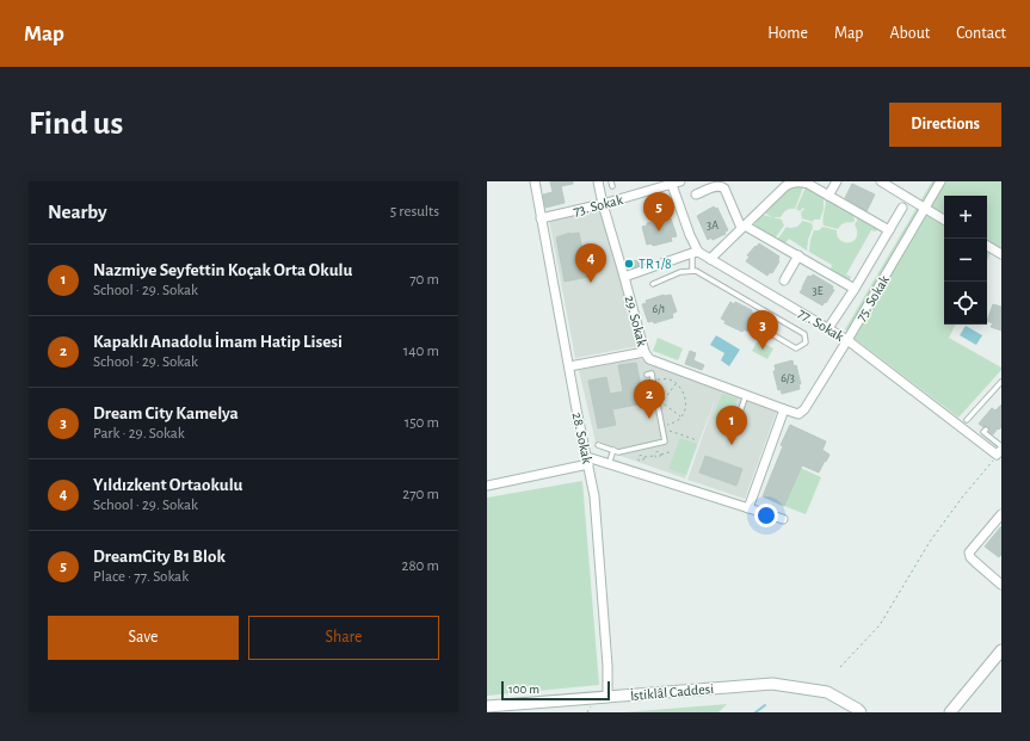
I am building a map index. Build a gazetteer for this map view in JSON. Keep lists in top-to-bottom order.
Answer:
{
  "streets": {
    "street": [
      "73. Sokak",
      "75. Sokak",
      "29. Sokak",
      "77. Sokak",
      "28. Sokak",
      "İstiklâl Caddesi"
    ]
  },
  "crossings": [
    ["73. Sokak", "29. Sokak"],
    ["73. Sokak", "28. Sokak"],
    ["75. Sokak", "29. Sokak"],
    ["75. Sokak", "77. Sokak"],
    ["28. Sokak", "İstiklâl Caddesi"]
  ],
  "places": ["TR 1/8"],
  "house_numbers": [
    "3A",
    "3E",
    "6/1",
    "6/3"
  ],
  "scale_bar": "100 m",
  "page": {
    "header": "Map",
    "nav": [
      "Home",
      "Map",
      "About",
      "Contact"
    ],
    "buttons": [
      "Directions",
      ["Save", "Share"]
    ],
    "title": "Find us",
    "heading": ["Nearby", "5 results"],
    "pins": [
      "5",
      "4",
      "3",
      "2",
      "1"
    ],
    "map_buttons": ["+", "−"],
    "list": [
      {
        "mark": "1",
        "name": "Nazmiye Seyfettin Koçak Orta Okulu",
        "note": "School · 29. Sokak",
        "value": "70 m"
      },
      {
        "mark": "2",
        "name": "Kapaklı Anadolu İmam Hatip Lisesi",
        "note": "School · 29. Sokak",
        "value": "140 m"
      },
      {
        "mark": "3",
        "name": "Dream City Kamelya",
        "note": "Park · 29. Sokak",
        "value": "150 m"
      },
      {
        "mark": "4",
        "name": "Yıldızkent Ortaokulu",
        "note": "School · 29. Sokak",
        "value": "270 m"
      },
      {
        "mark": "5",
        "name": "DreamCity B1 Blok",
        "note": "Place · 77. Sokak",
        "value": "280 m"
      }
    ],
    "scale": "100 m"
  }
}
